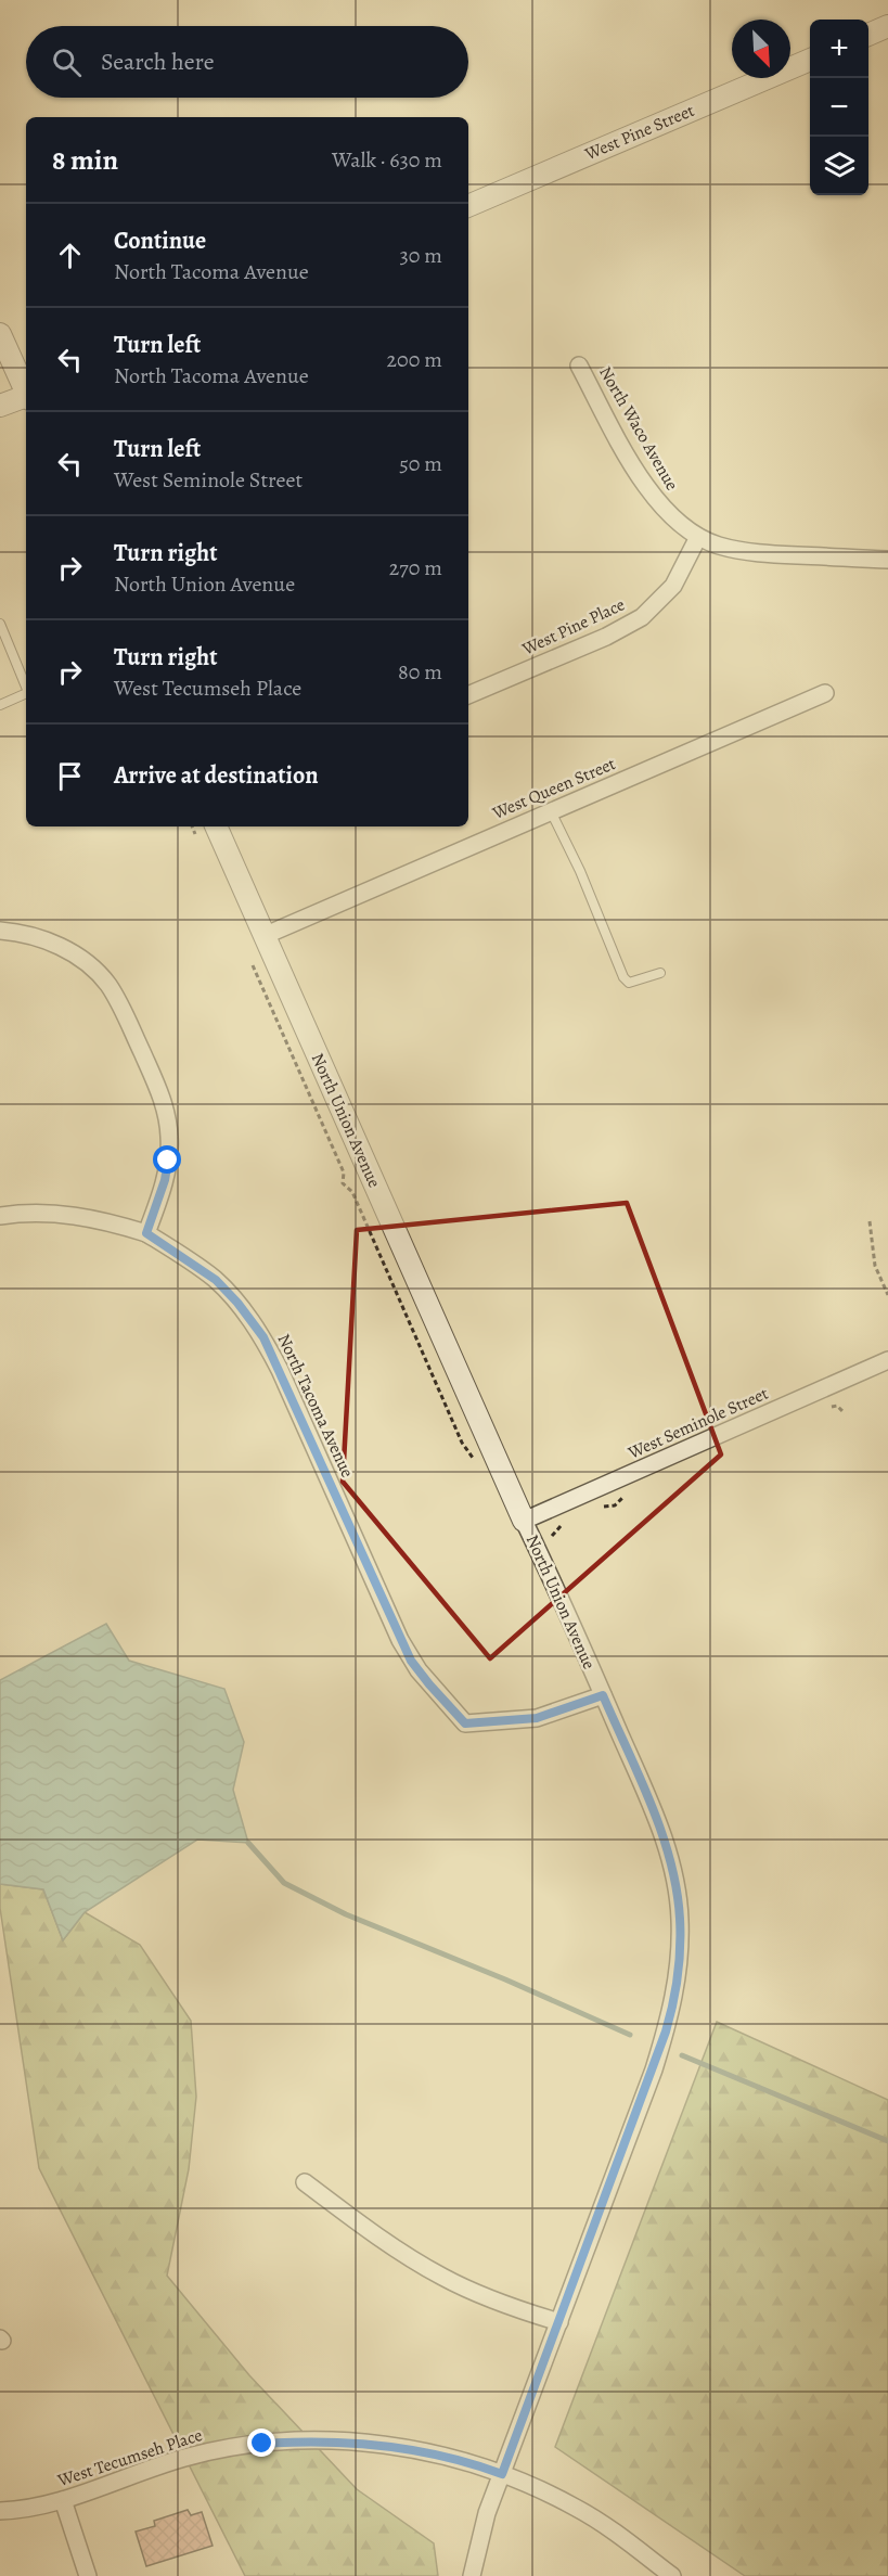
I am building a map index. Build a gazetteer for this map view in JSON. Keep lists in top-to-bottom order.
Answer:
{
  "streets": {
    "street": [
      "West Pine Street",
      "North Waco Avenue",
      "West Pine Place",
      "West Queen Street",
      "North Union Avenue",
      "North Tacoma Avenue",
      "West Seminole Street",
      "West Tecumseh Place"
    ]
  },
  "crossings": [
    ["North Waco Avenue", "West Pine Place"],
    ["West Queen Street", "North Union Avenue"],
    ["North Union Avenue", "North Tacoma Avenue"],
    ["North Union Avenue", "West Seminole Street"],
    ["North Union Avenue", "West Tecumseh Place"]
  ],
  "north": "bottom right",
  "page": {
    "map_buttons": ["+", "−"],
    "search": "Search here",
    "heading": ["8 min", "Walk · 630 m"],
    "list": [
      ["Continue", "North Tacoma Avenue", "30 m"],
      ["Turn left", "North Tacoma Avenue", "200 m"],
      ["Turn left", "West Seminole Street", "50 m"],
      ["Turn right", "North Union Avenue", "270 m"],
      ["Turn right", "West Tecumseh Place", "80 m"],
      "Arrive at destination"
    ]
  }
}
